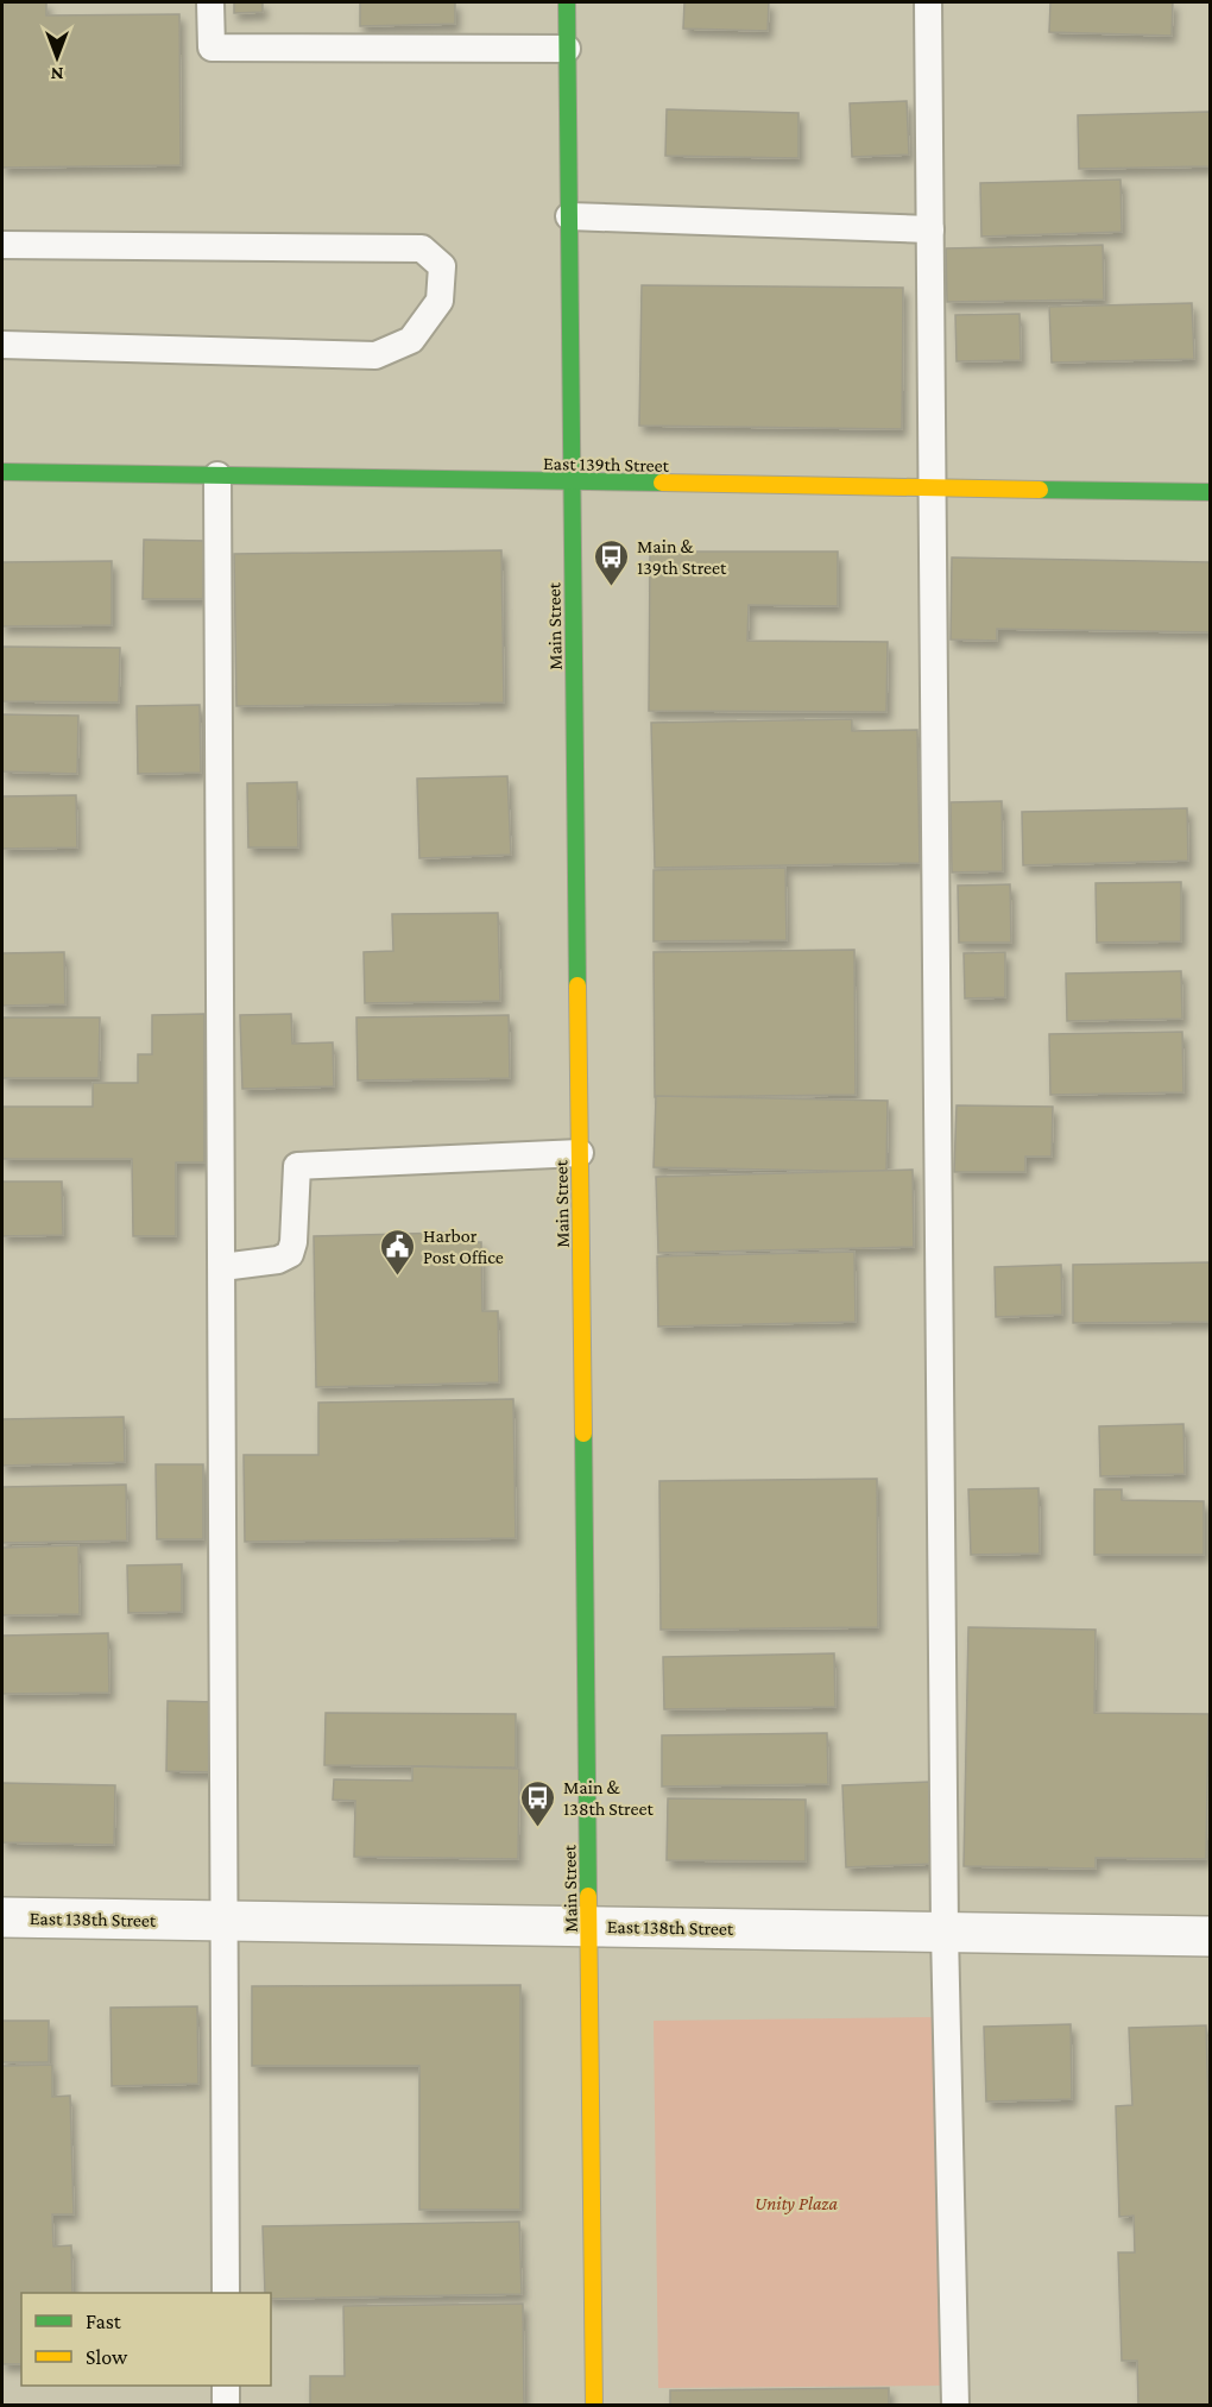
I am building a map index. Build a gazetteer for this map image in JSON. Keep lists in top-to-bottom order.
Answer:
{
  "streets": {
    "street": ["East 139th Street", "Main Street", "East 138th Street"]
  },
  "crossings": [
    ["East 139th Street", "Main Street"],
    ["Main Street", "East 138th Street"]
  ],
  "parks": ["Unity Plaza"],
  "places": {
    "bus stop": ["Main & 139th Street", "Main & 138th Street"],
    "public building": ["Harbor Post Office"]
  },
  "legend": ["Fast", "Slow"],
  "north": "bottom"
}
